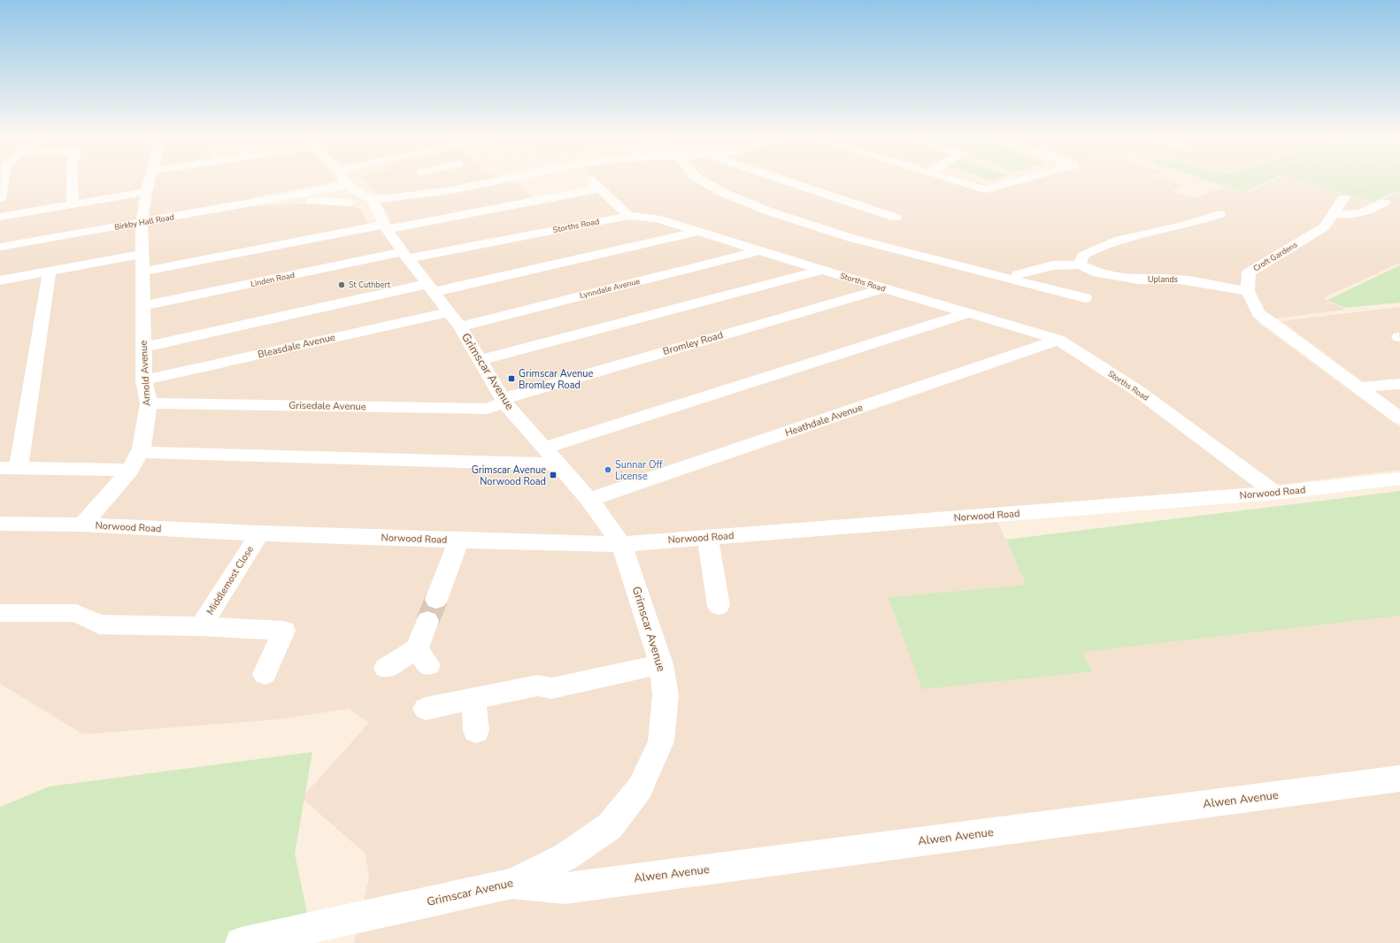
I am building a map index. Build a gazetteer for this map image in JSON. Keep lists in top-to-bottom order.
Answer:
{
  "streets": {
    "street": [
      "Birkby Hall Road",
      "Storths Road",
      "Croft Gardens",
      "Linden Road",
      "Uplands",
      "Lynndale Avenue",
      "Bromley Road",
      "Bleasdale Avenue",
      "Grimscar Avenue",
      "Arnold Avenue",
      "Grisedale Avenue",
      "Heathdale Avenue",
      "Norwood Road",
      "Middlemost Close",
      "Alwen Avenue"
    ]
  },
  "crossings": [
    ["Birkby Hall Road", "Arnold Avenue"],
    ["Storths Road", "Linden Road"],
    ["Storths Road", "Lynndale Avenue"],
    ["Storths Road", "Bromley Road"],
    ["Storths Road", "Grimscar Avenue"],
    ["Storths Road", "Heathdale Avenue"],
    ["Storths Road", "Norwood Road"],
    ["Croft Gardens", "Uplands"],
    ["Linden Road", "Grimscar Avenue"],
    ["Linden Road", "Arnold Avenue"],
    ["Lynndale Avenue", "Grimscar Avenue"],
    ["Bromley Road", "Grimscar Avenue"],
    ["Bromley Road", "Grisedale Avenue"],
    ["Bleasdale Avenue", "Grimscar Avenue"],
    ["Bleasdale Avenue", "Arnold Avenue"],
    ["Grimscar Avenue", "Grisedale Avenue"],
    ["Grimscar Avenue", "Heathdale Avenue"],
    ["Grimscar Avenue", "Norwood Road"],
    ["Grimscar Avenue", "Alwen Avenue"],
    ["Arnold Avenue", "Grisedale Avenue"],
    ["Arnold Avenue", "Norwood Road"],
    ["Norwood Road", "Middlemost Close"]
  ],
  "places": {
    "other": ["St Cuthbert", "Sunnar Off License"],
    "transit": ["Grimscar Avenue Bromley Road", "Grimscar Avenue Norwood Road"]
  }
}
